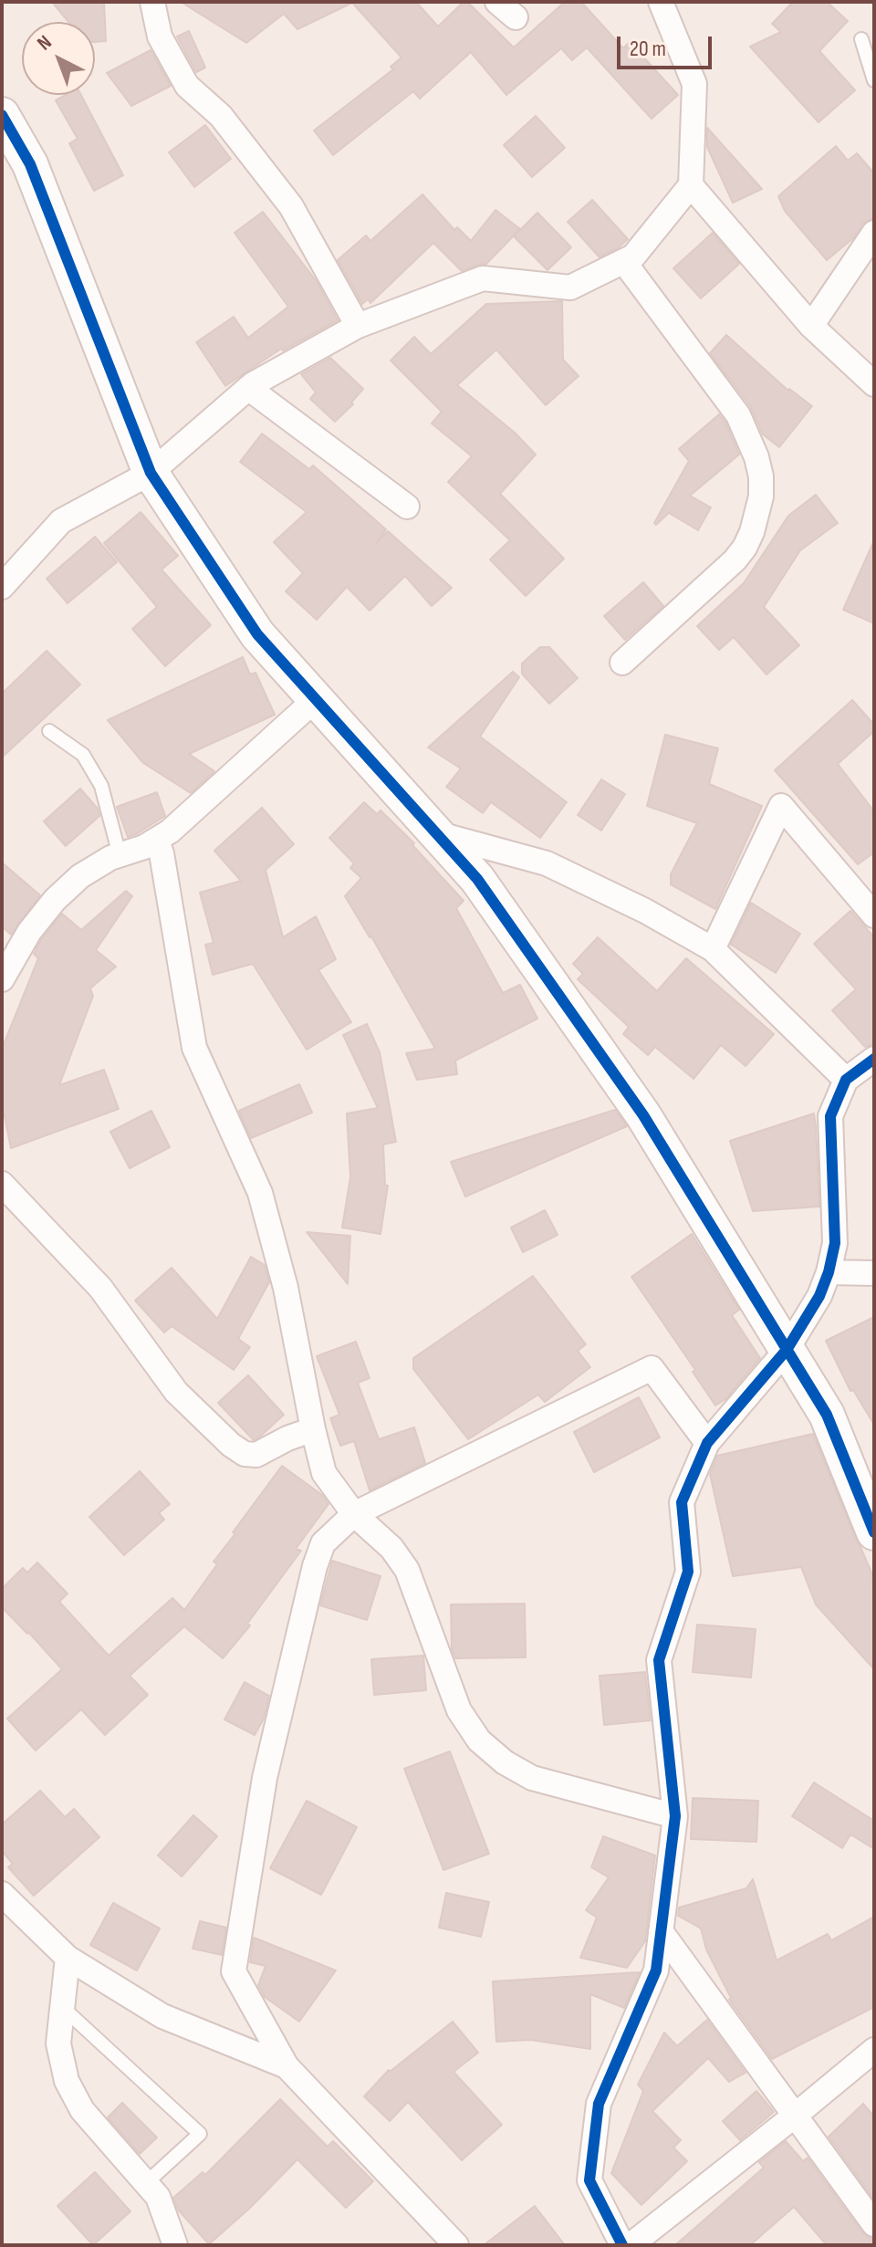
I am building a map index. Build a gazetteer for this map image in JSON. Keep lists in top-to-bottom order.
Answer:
{
  "scale_bar": "20 m",
  "north": "top left"
}
